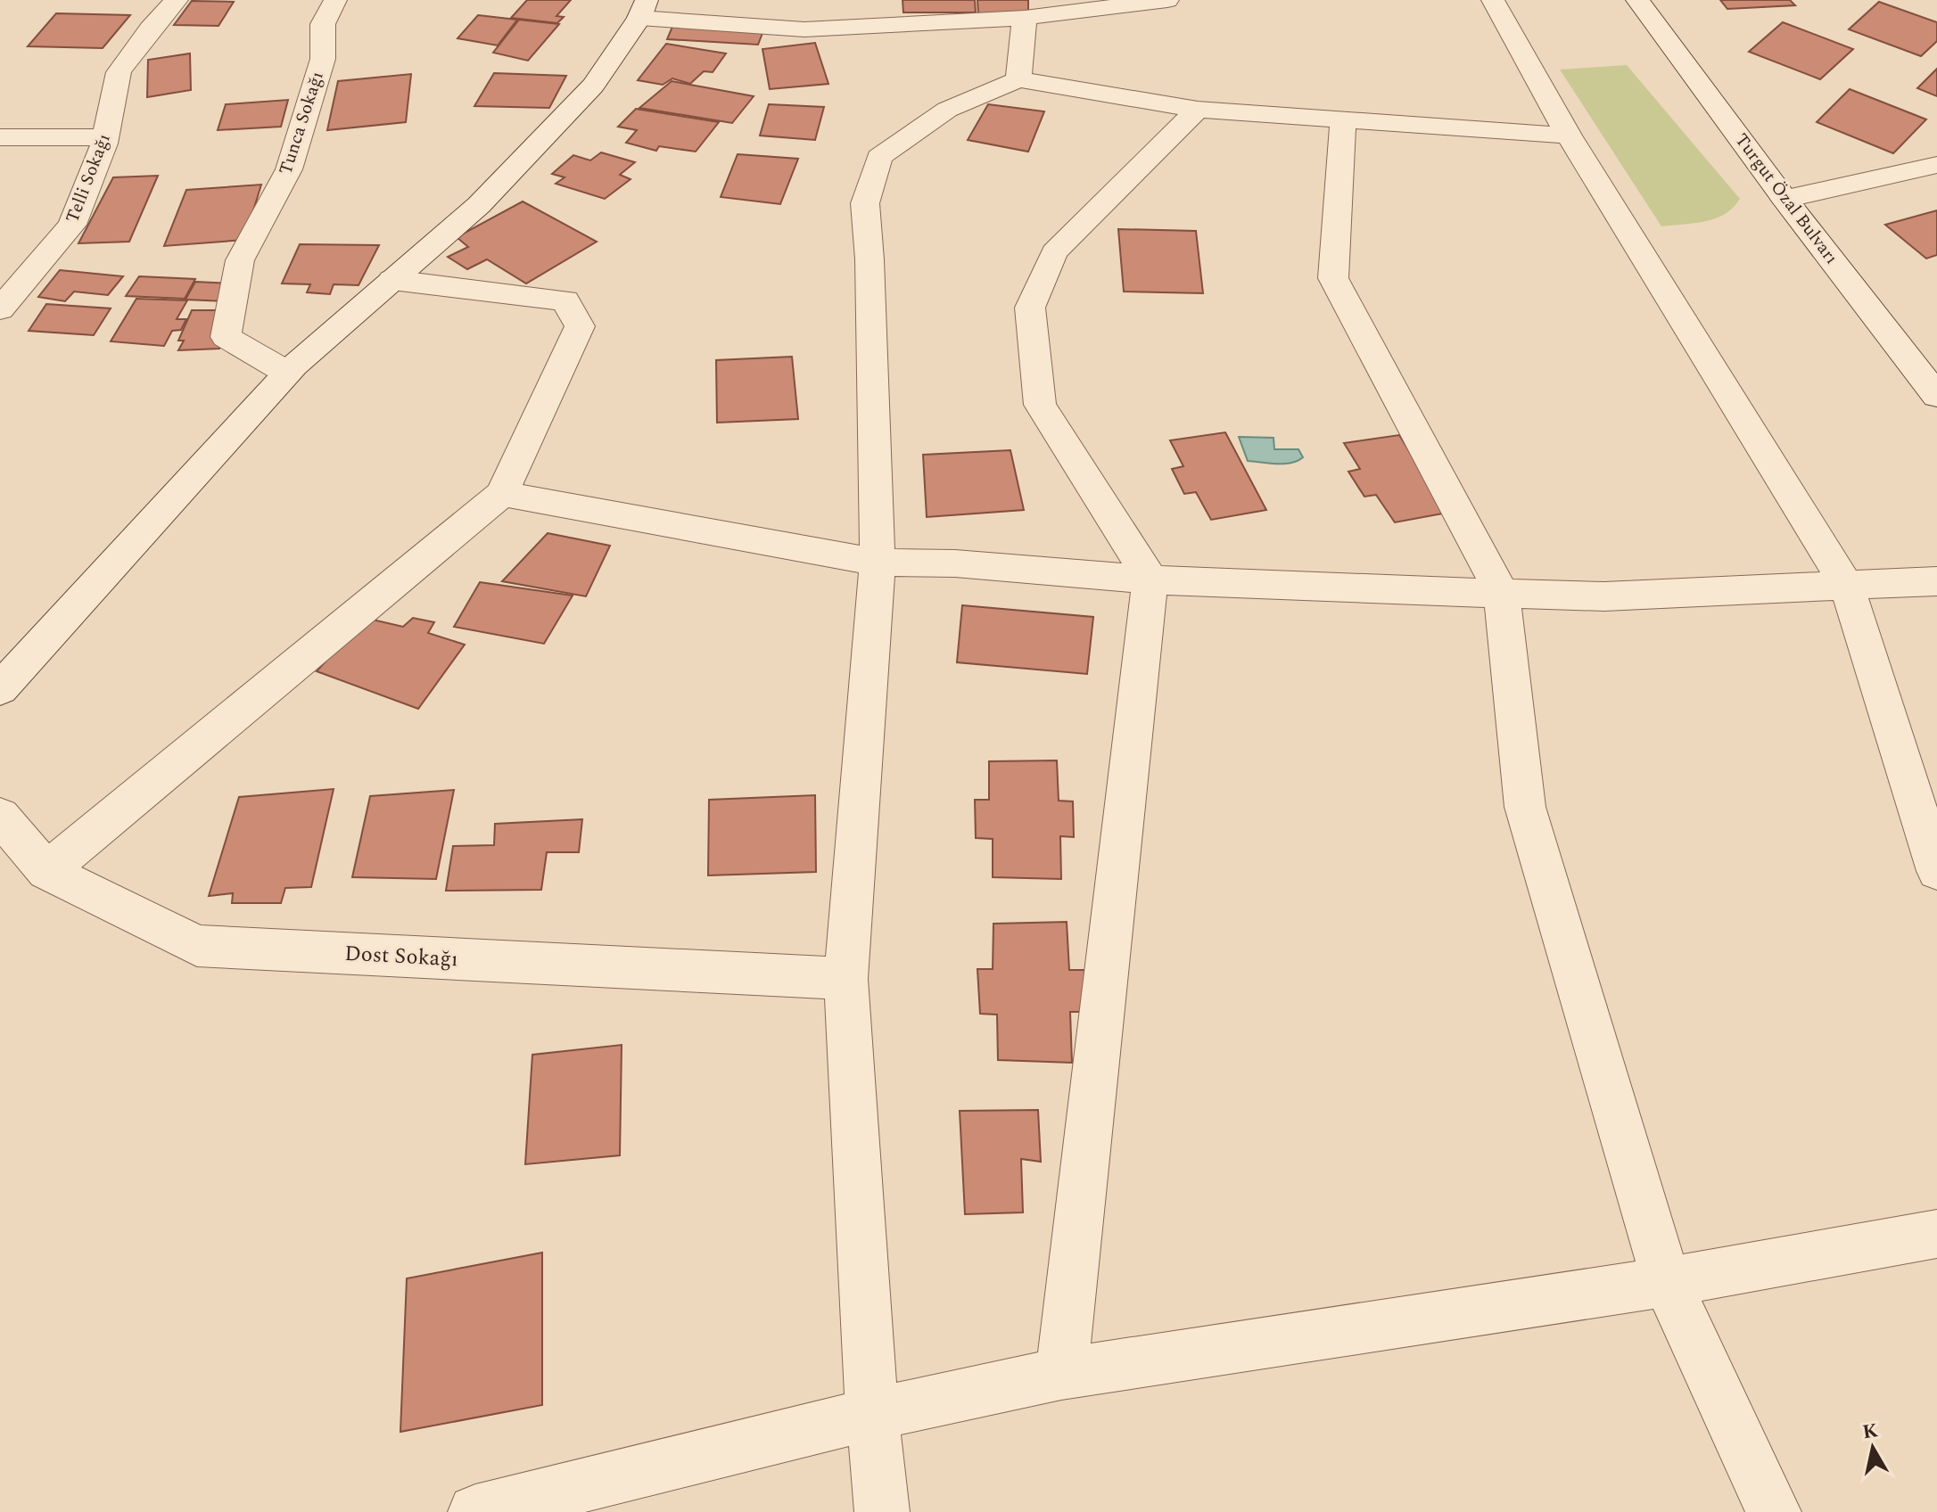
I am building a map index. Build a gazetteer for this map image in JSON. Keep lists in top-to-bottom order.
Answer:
{
  "streets": {
    "street": [
      "Tunca Sokağı",
      "Telli Sokağı",
      "Turgut Özal Bulvarı",
      "Dost Sokağı"
    ]
  },
  "north": "top"
}
